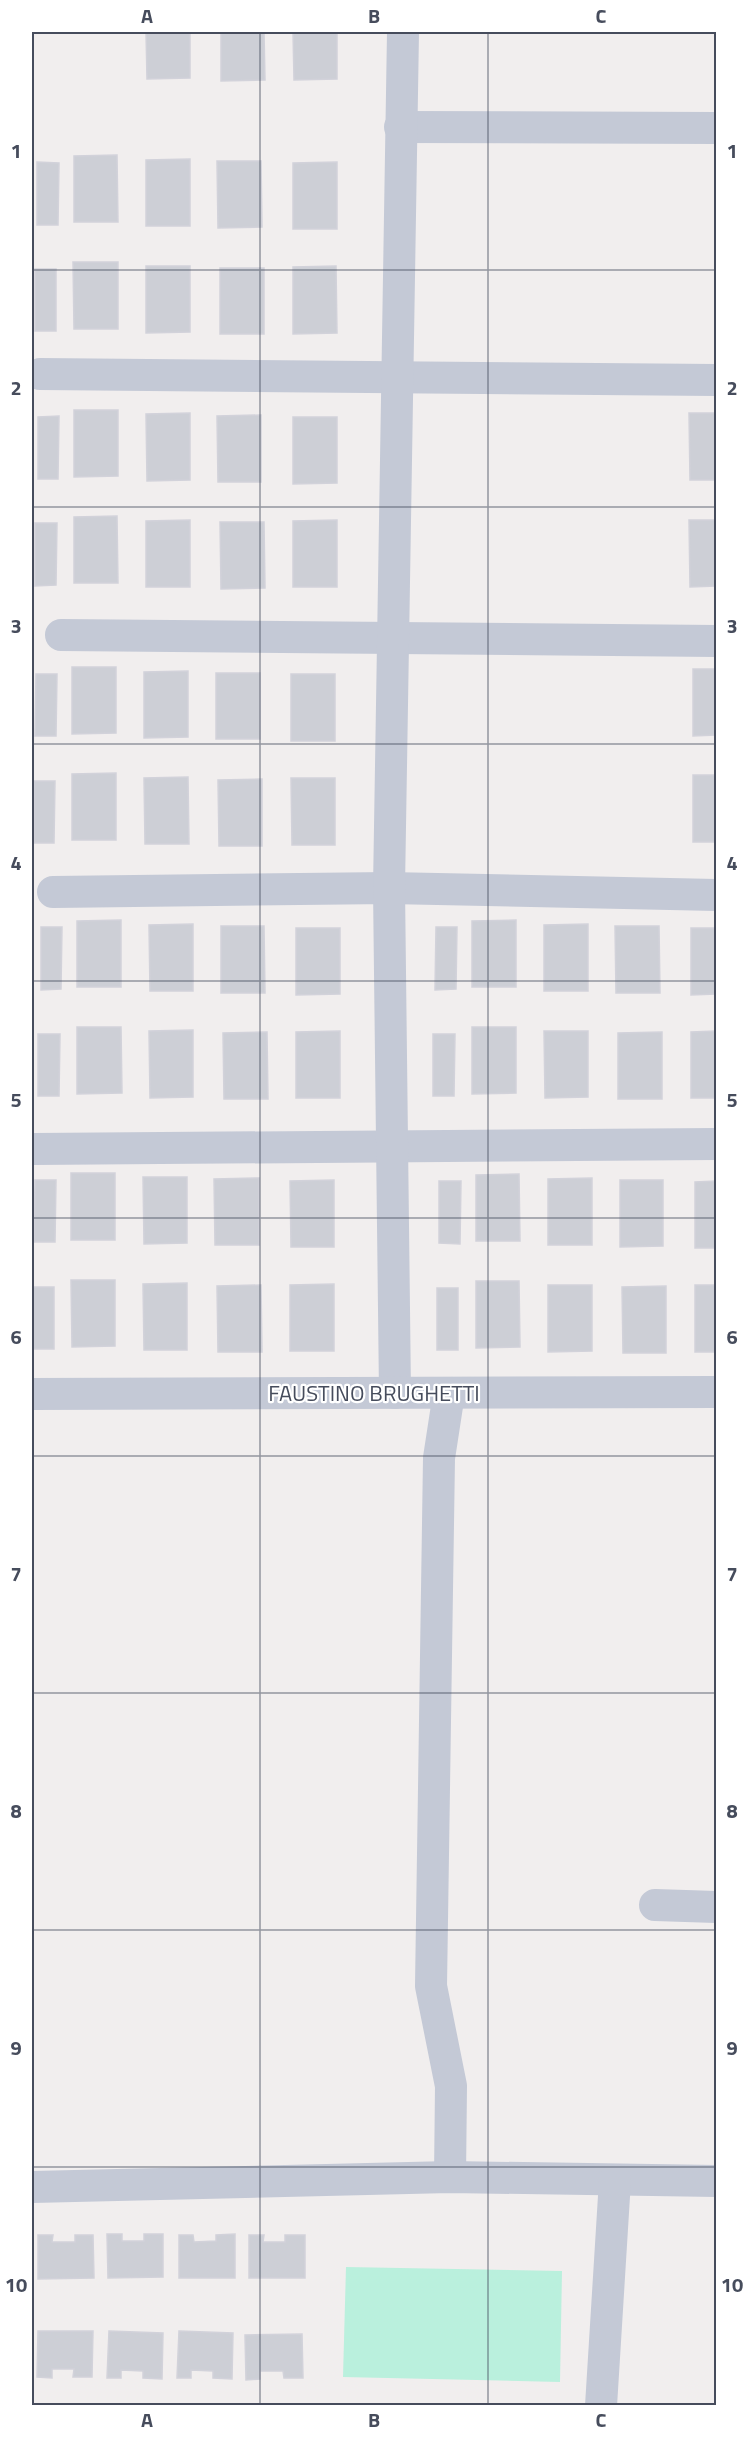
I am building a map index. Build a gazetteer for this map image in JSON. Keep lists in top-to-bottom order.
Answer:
{
  "streets": {
    "street": ["FAUSTINO BRUGHETTI"]
  },
  "grid": {
    "columns": ["A", "B", "C"],
    "rows": [
      "1",
      "2",
      "3",
      "4",
      "5",
      "6",
      "7",
      "8",
      "9",
      "10"
    ]
  }
}
